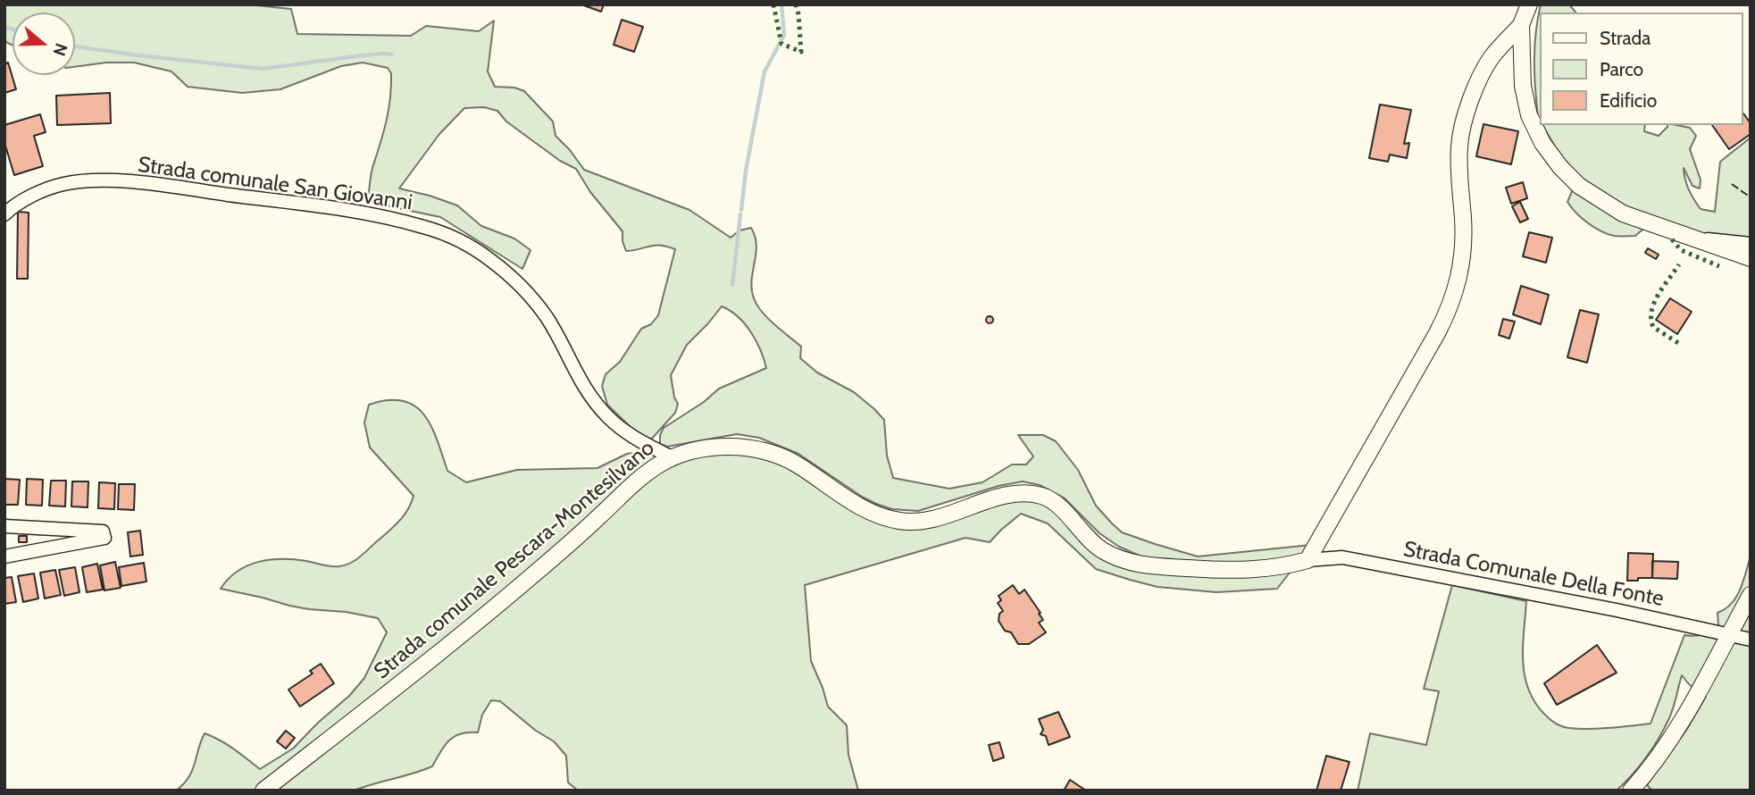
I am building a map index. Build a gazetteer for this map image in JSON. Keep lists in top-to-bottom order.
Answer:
{
  "streets": {
    "street": ["Strada comunale San Giovanni", "Strada comunale Pescara-Montesilvano", "Strada Comunale Della Fonte"]
  },
  "crossings": [
    ["Strada comunale San Giovanni", "Strada comunale Pescara-Montesilvano"],
    ["Strada comunale Pescara-Montesilvano", "Strada Comunale Della Fonte"]
  ],
  "legend": ["Strada", "Parco", "Edificio"],
  "north": "right"
}
